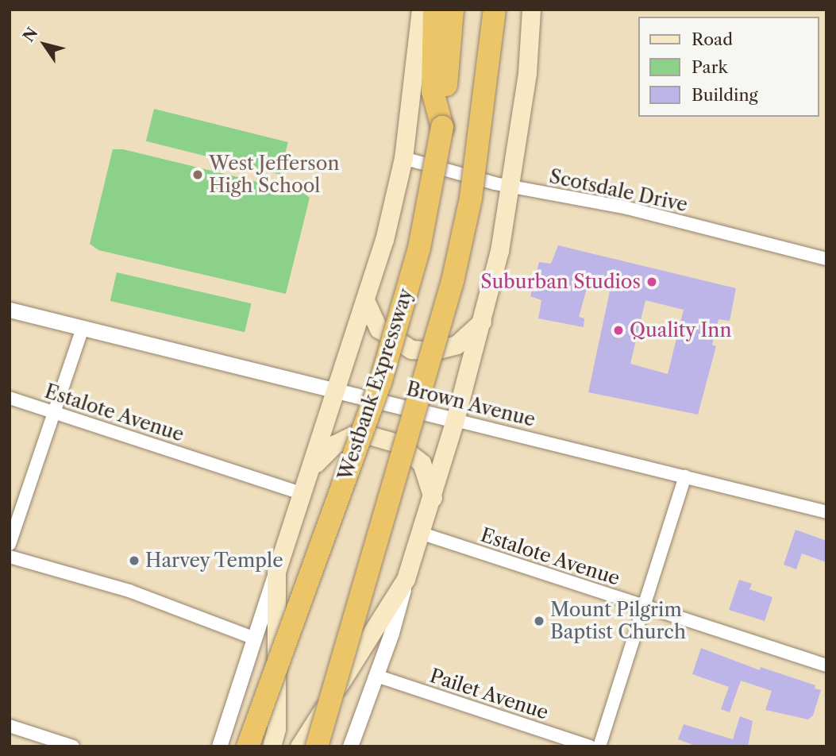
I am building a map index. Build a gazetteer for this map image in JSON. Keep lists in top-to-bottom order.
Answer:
{
  "streets": {
    "highway": ["Westbank Expressway"],
    "street": [
      "Scotsdale Drive",
      "Brown Avenue",
      "Estalote Avenue",
      "Pailet Avenue"
    ]
  },
  "crossings": [
    ["Scotsdale Drive", "Westbank Expressway"],
    ["Westbank Expressway", "Brown Avenue"],
    ["Westbank Expressway", "Estalote Avenue"]
  ],
  "places": [
    "West Jefferson High School",
    "Suburban Studios",
    "Quality Inn",
    "Harvey Temple",
    "Mount Pilgrim Baptist Church"
  ],
  "legend": ["Road", "Park", "Building"],
  "north": "top left"
}
